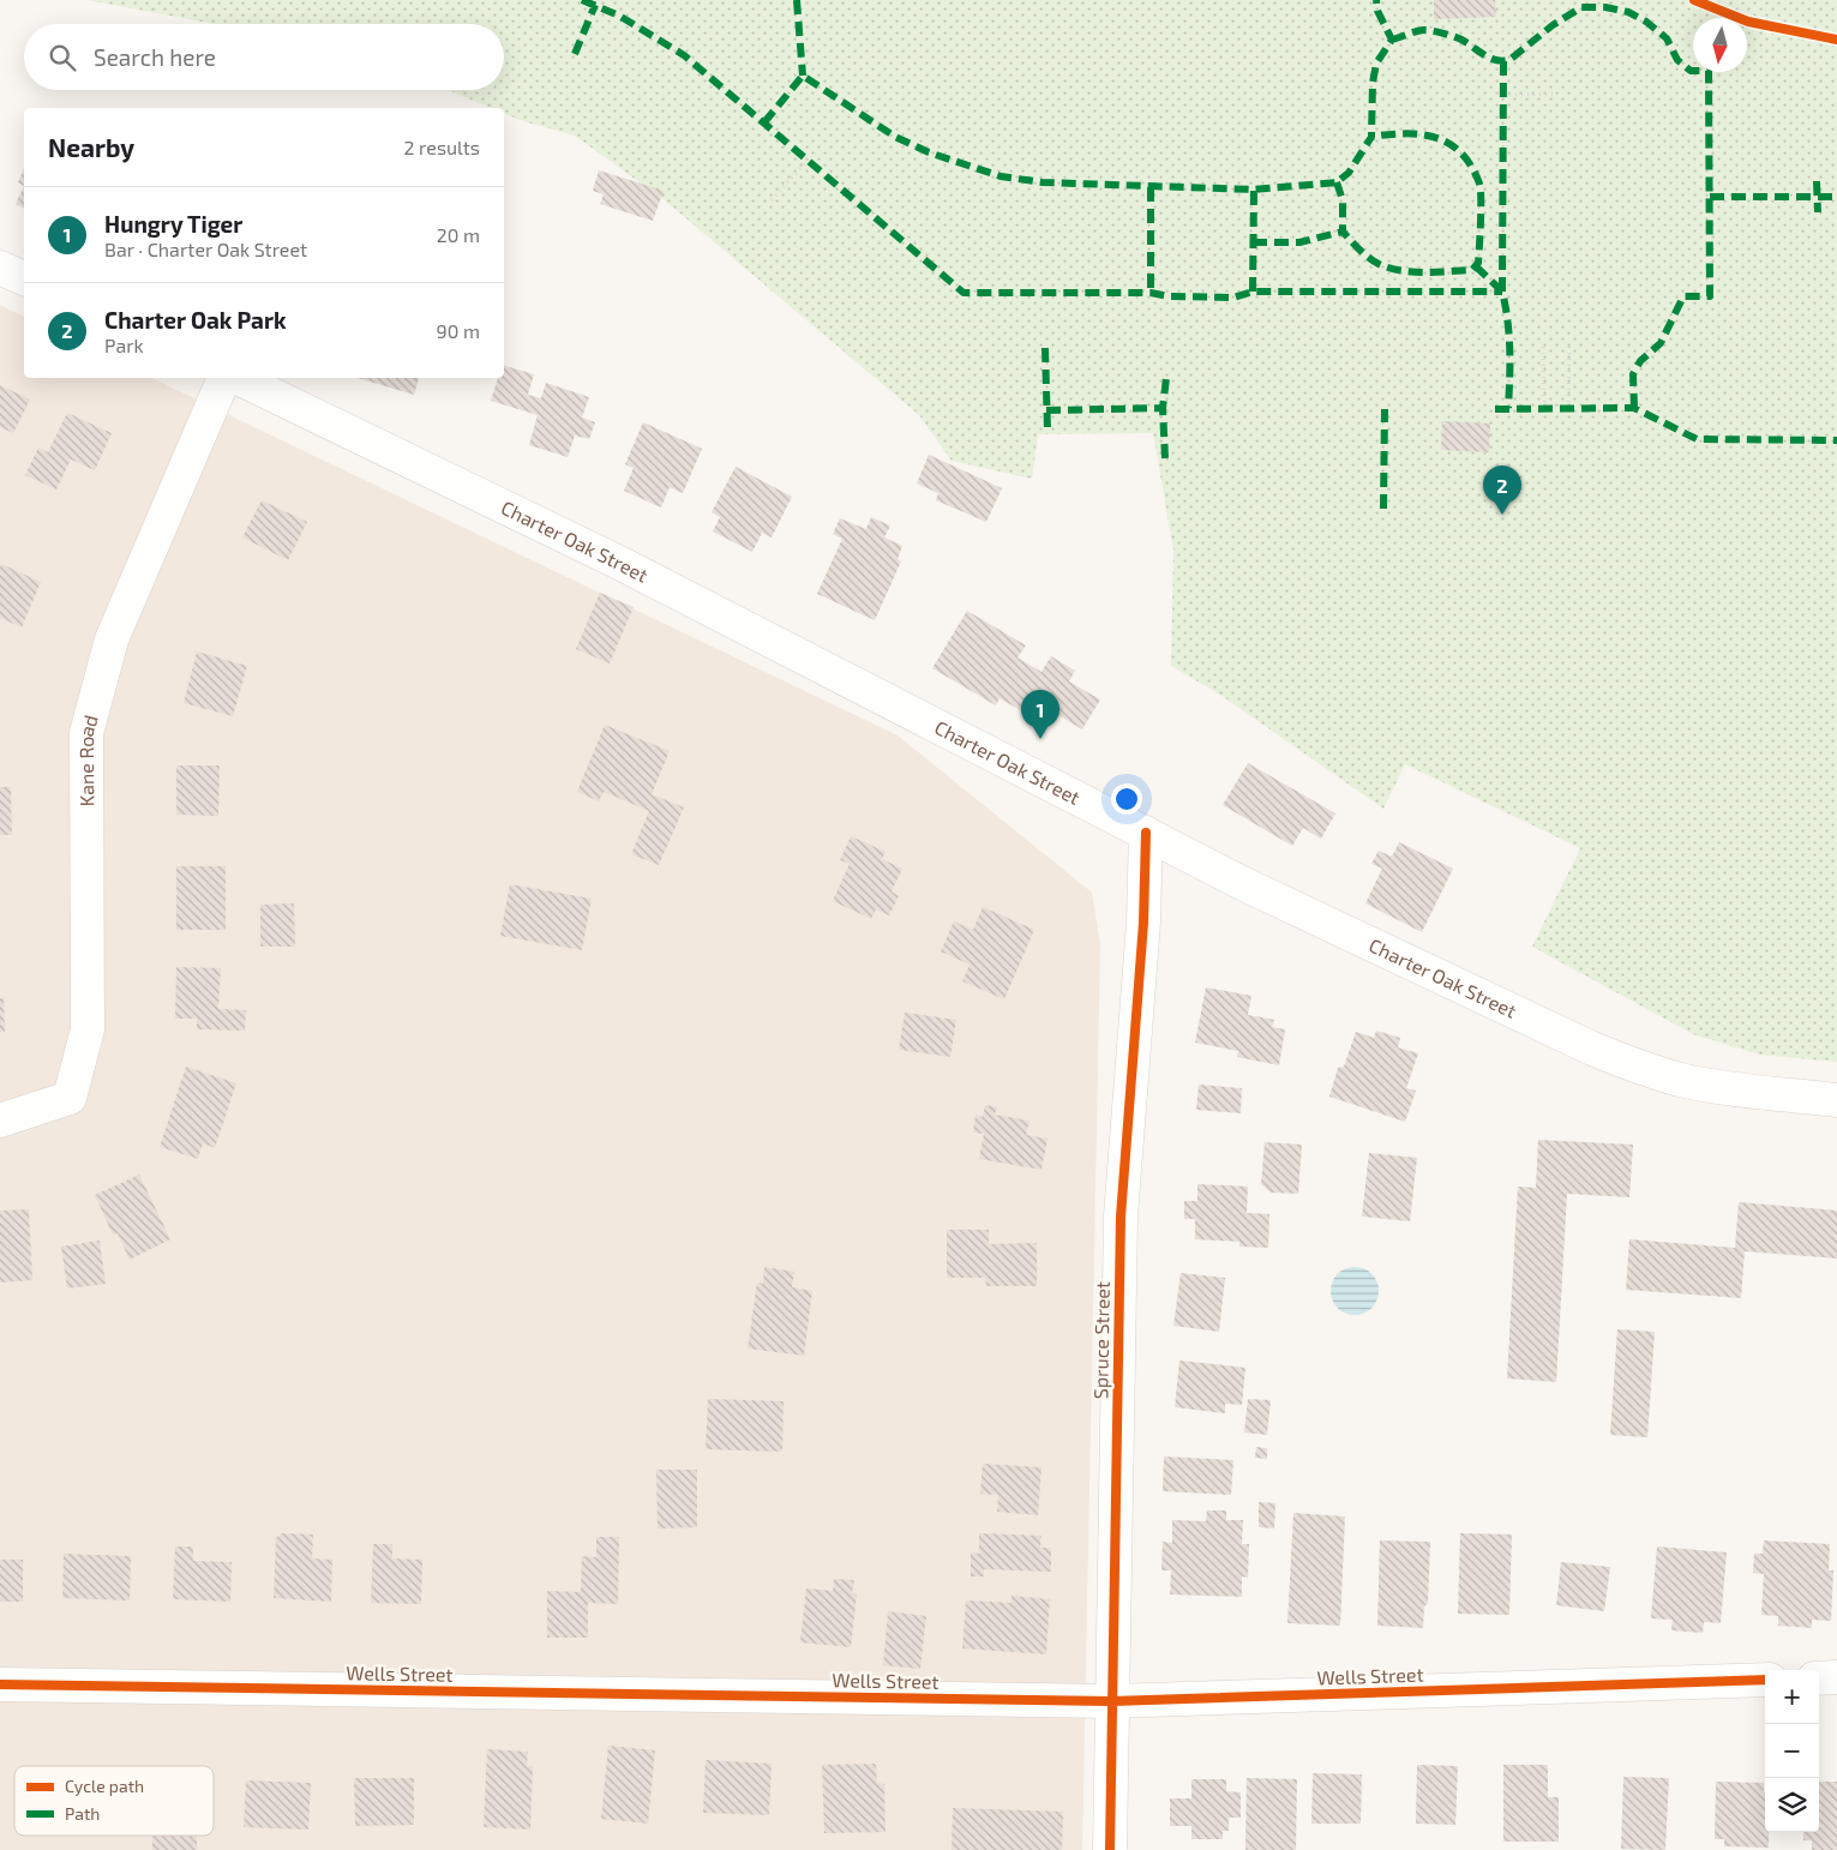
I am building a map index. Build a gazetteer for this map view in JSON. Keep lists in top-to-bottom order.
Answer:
{
  "streets": {
    "street": [
      "Charter Oak Street",
      "Kane Road",
      "Spruce Street",
      "Wells Street"
    ]
  },
  "crossings": [
    ["Charter Oak Street", "Spruce Street"],
    ["Spruce Street", "Wells Street"]
  ],
  "legend": ["Cycle path", "Path"],
  "north": "bottom",
  "page": {
    "search": "Search here",
    "heading": ["Nearby", "2 results"],
    "list": [
      {
        "mark": "1",
        "name": "Hungry Tiger",
        "note": "Bar · Charter Oak Street",
        "value": "20 m"
      },
      {
        "mark": "2",
        "name": "Charter Oak Park",
        "note": "Park",
        "value": "90 m"
      }
    ],
    "pins": ["2", "1"],
    "map_buttons": ["+", "−"]
  }
}
